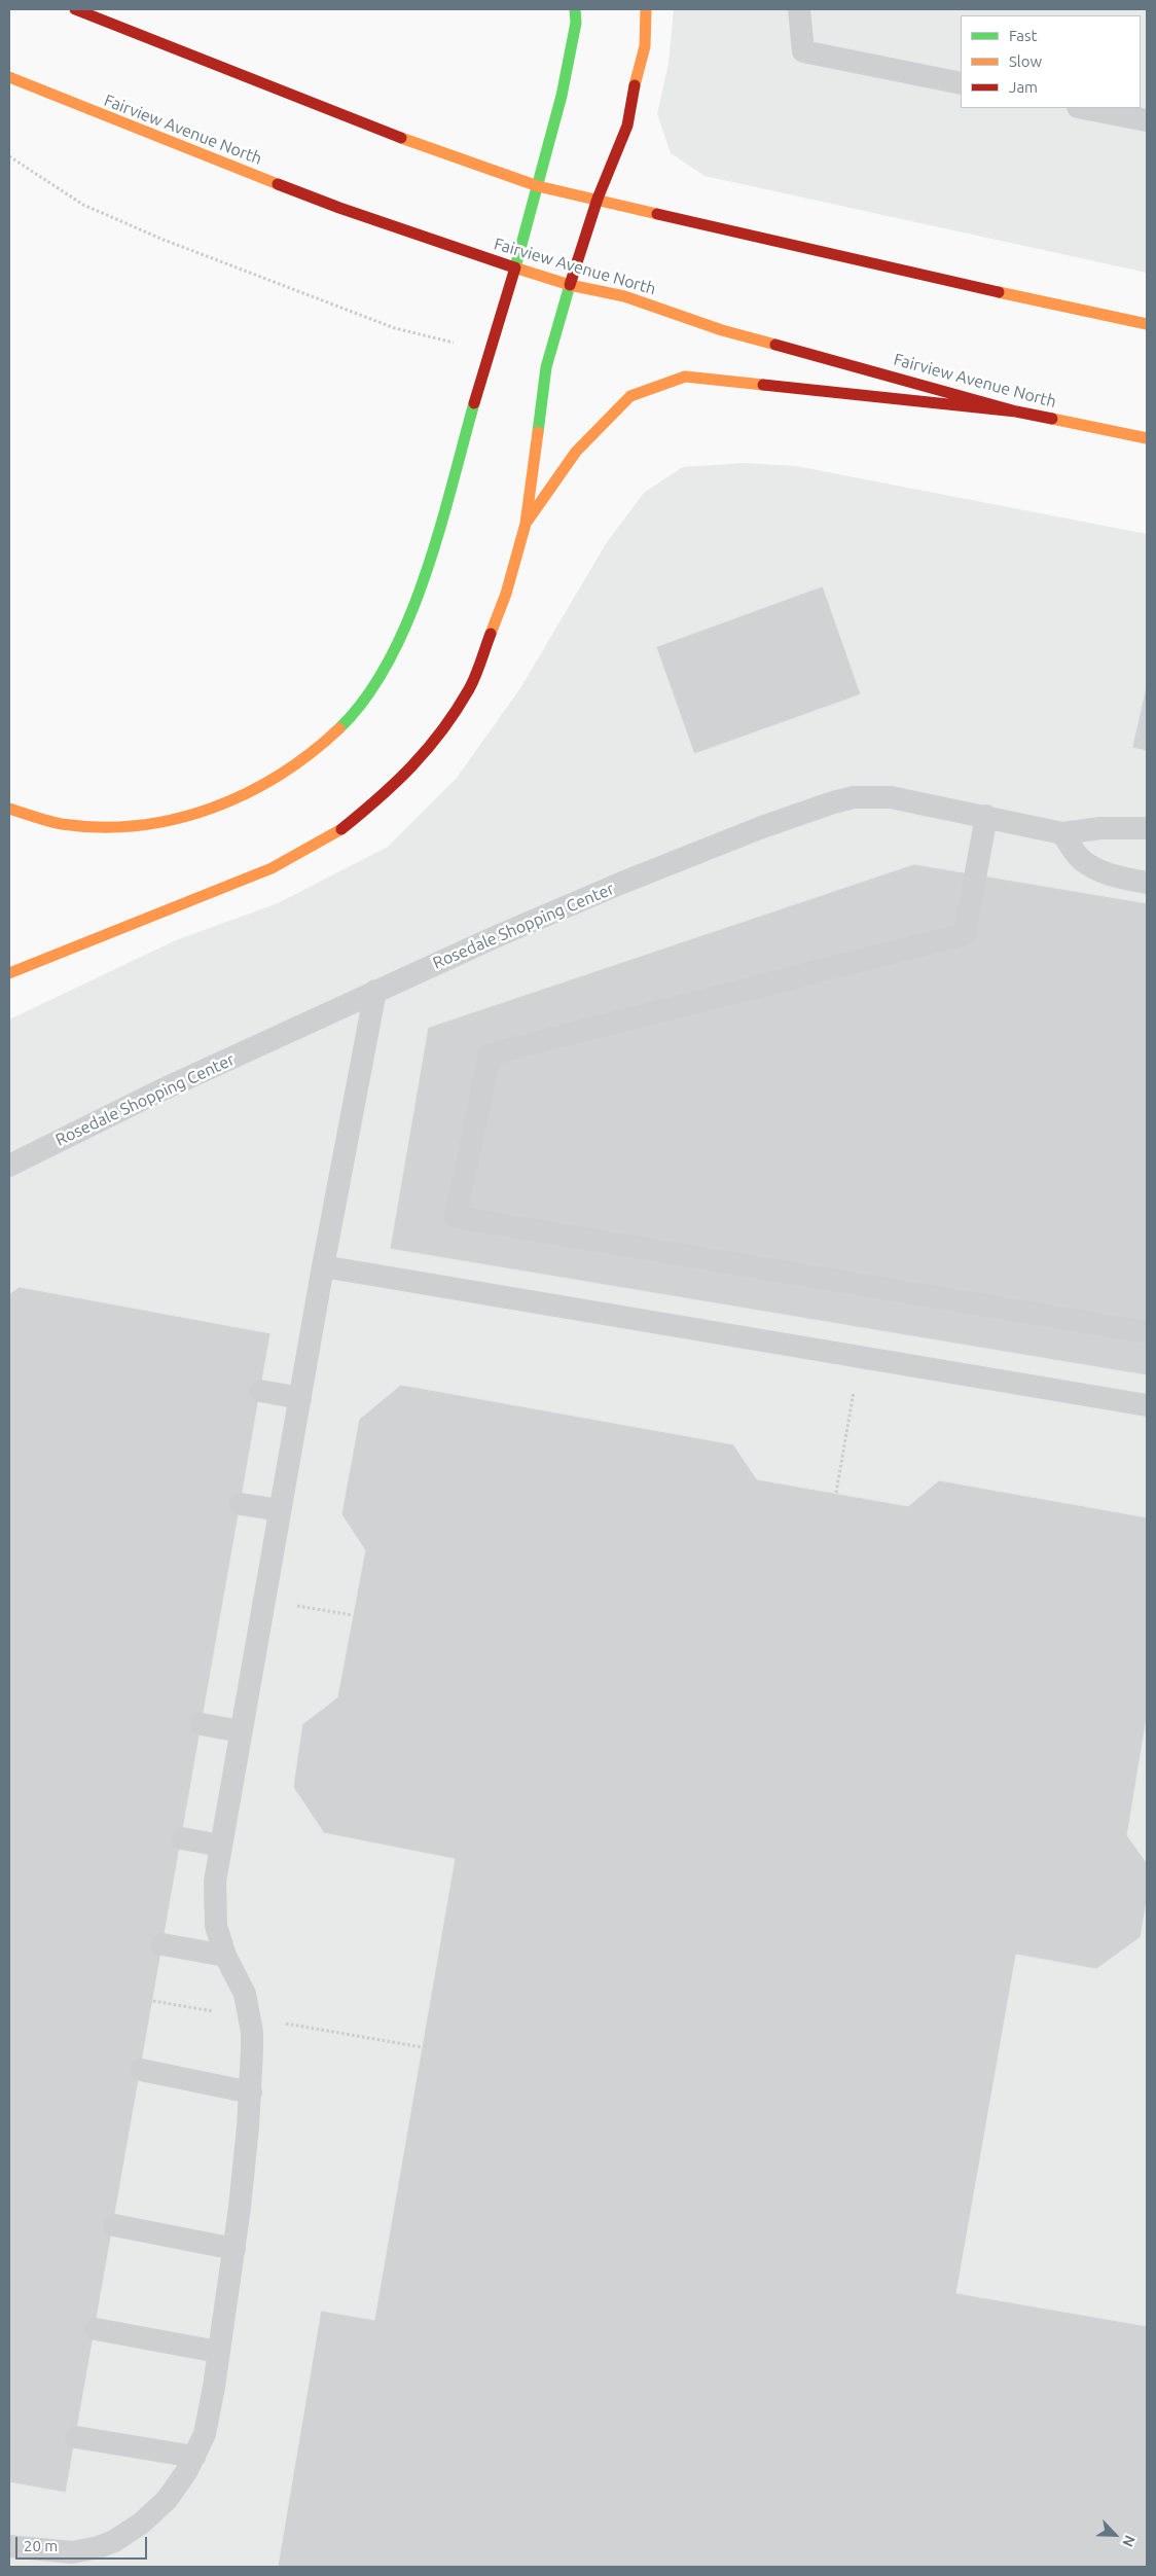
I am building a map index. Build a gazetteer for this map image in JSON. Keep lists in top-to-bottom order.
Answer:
{
  "streets": {
    "main road": ["Fairview Avenue North"],
    "lane": ["Rosedale Shopping Center"]
  },
  "legend": ["Fast", "Slow", "Jam"],
  "scale_bar": "20 m",
  "north": "bottom right"
}
